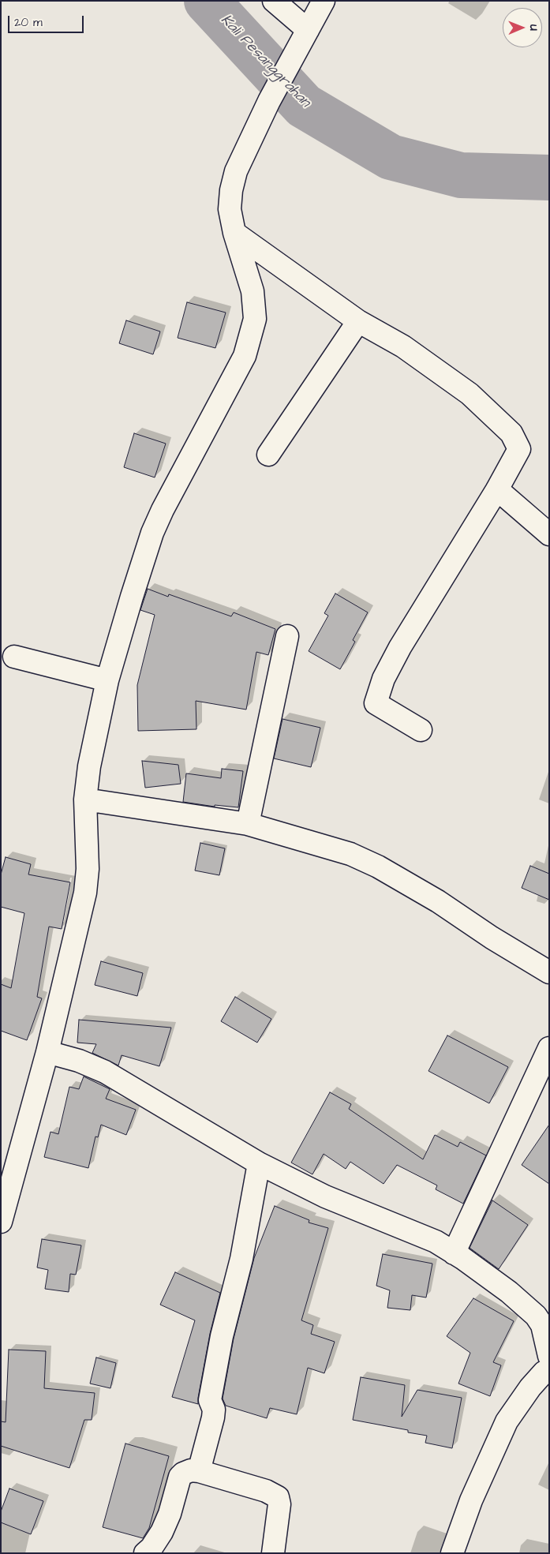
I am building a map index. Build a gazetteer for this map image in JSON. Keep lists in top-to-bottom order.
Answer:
{
  "water": ["Kali Pesanggrahan"],
  "scale_bar": "20 m",
  "north": "right"
}
